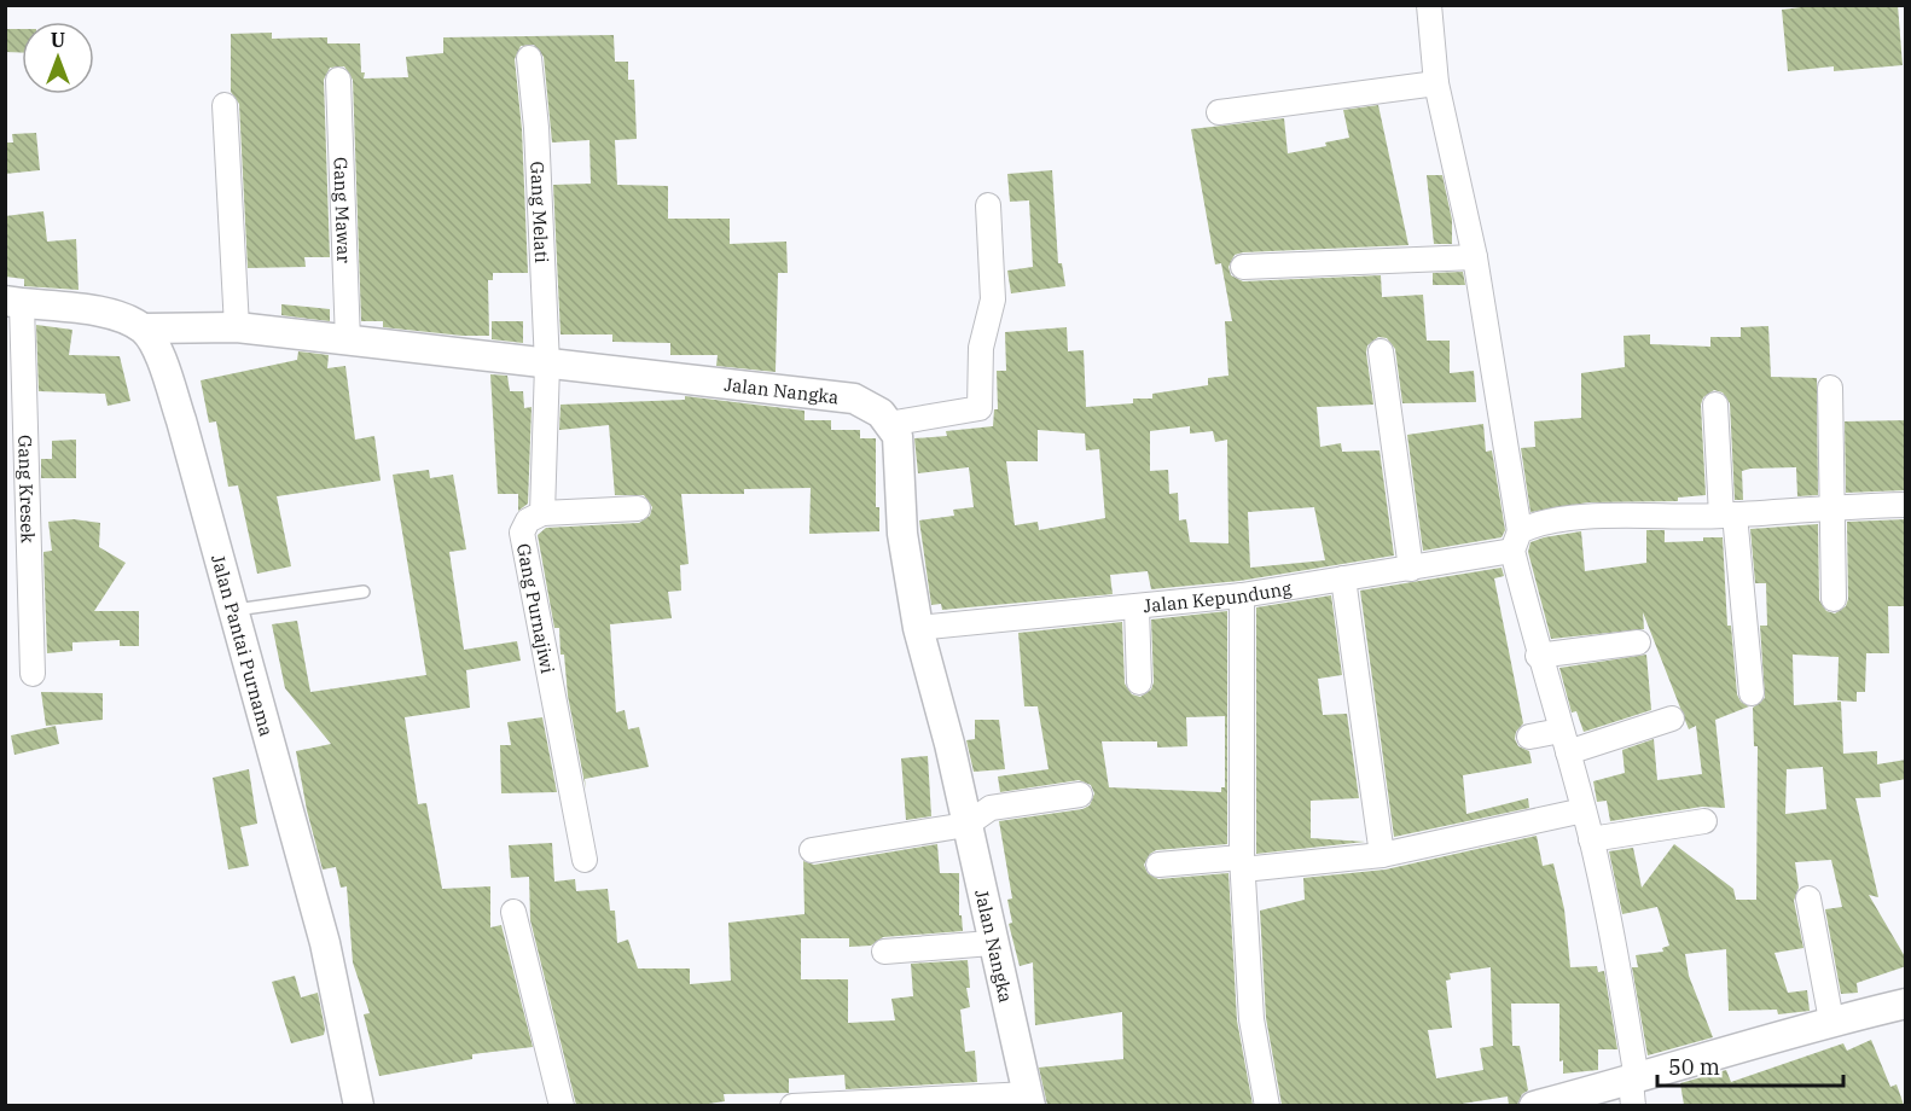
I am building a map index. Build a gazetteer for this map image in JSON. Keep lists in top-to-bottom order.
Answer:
{
  "streets": {
    "street": [
      "Gang Mawar",
      "Gang Melati",
      "Jalan Nangka",
      "Gang Kresek",
      "Jalan Kepundung",
      "Gang Purnajiwi",
      "Jalan Pantai Purnama"
    ]
  },
  "crossings": [
    ["Gang Mawar", "Jalan Nangka"],
    ["Gang Melati", "Jalan Nangka"],
    ["Jalan Nangka", "Jalan Kepundung"],
    ["Jalan Nangka", "Jalan Pantai Purnama"]
  ],
  "scale_bar": "50 m",
  "north": "top"
}
